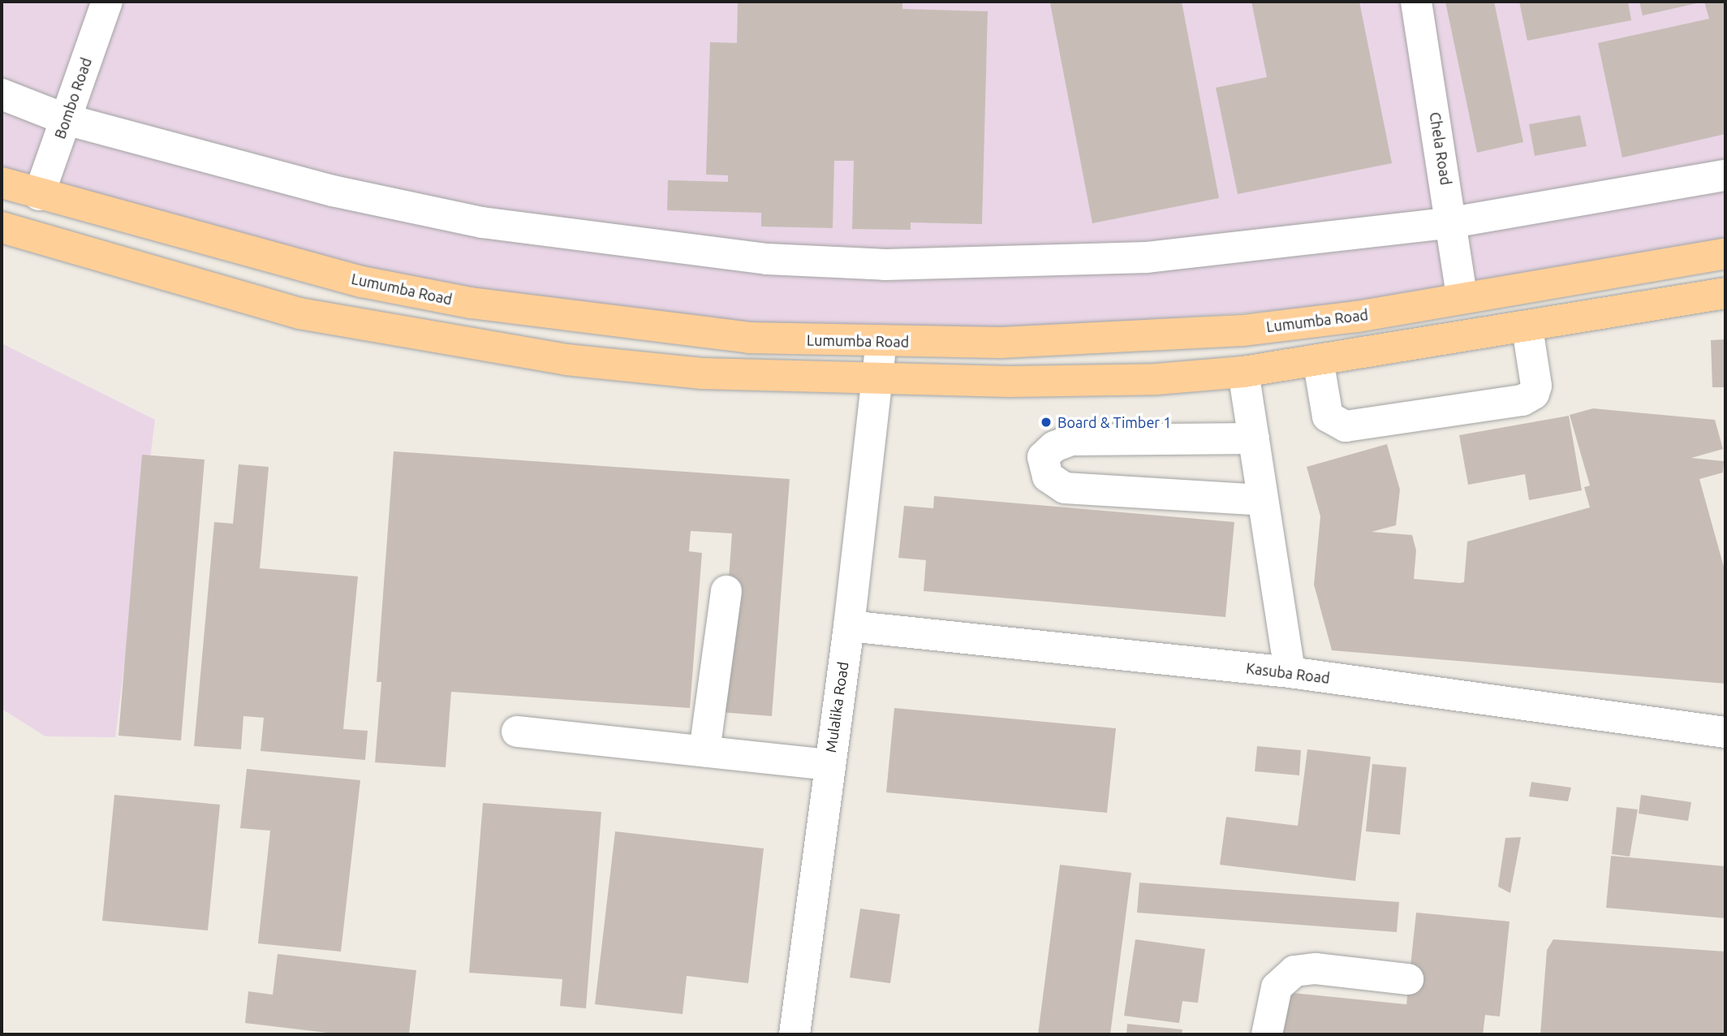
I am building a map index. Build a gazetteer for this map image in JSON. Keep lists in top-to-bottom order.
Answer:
{
  "streets": {
    "main road": ["Lumumba Road"],
    "street": [
      "Bombo Road",
      "Chela Road",
      "Kasuba Road",
      "Mulalika Road"
    ]
  },
  "crossings": [
    ["Bombo Road", "Lumumba Road"],
    ["Chela Road", "Lumumba Road"],
    ["Lumumba Road", "Mulalika Road"],
    ["Kasuba Road", "Mulalika Road"]
  ],
  "places": ["Board & Timber 1"]
}
